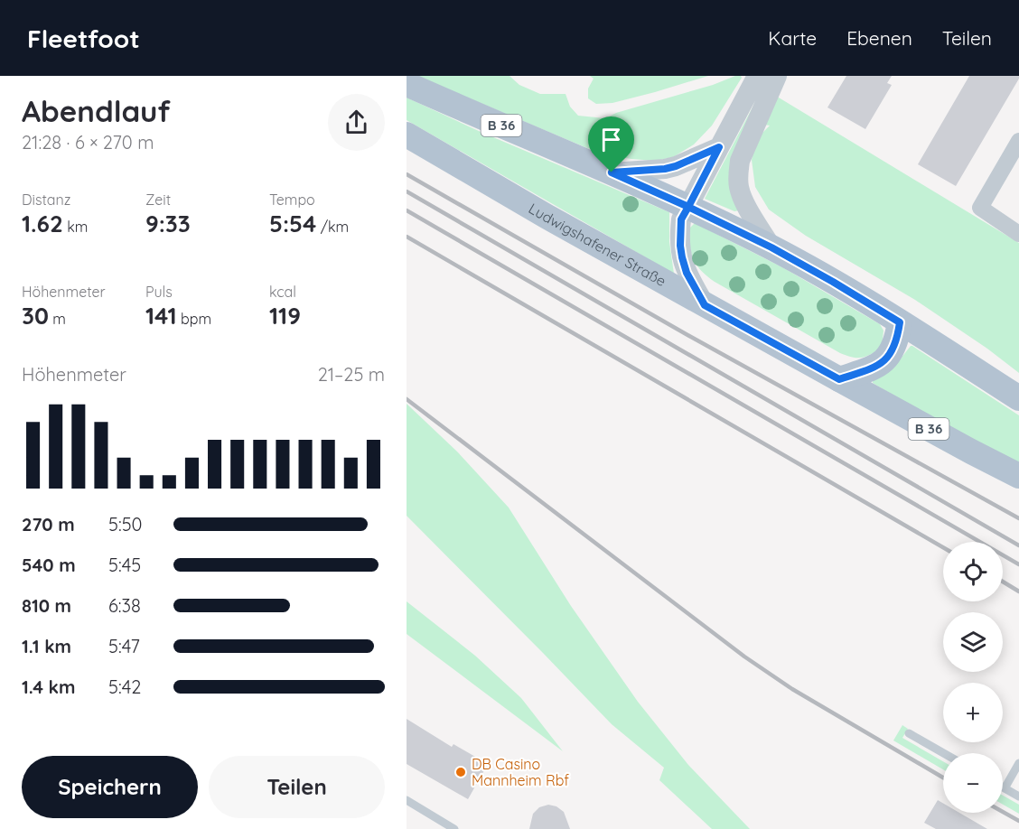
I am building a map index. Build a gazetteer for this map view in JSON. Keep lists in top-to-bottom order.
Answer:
{
  "streets": {
    "main road": ["B 36", "Ludwigshafener Straße"]
  },
  "places": ["DB Casino Mannheim Rbf"],
  "page": {
    "header": "Fleetfoot",
    "nav": ["Karte", "Ebenen", "Teilen"],
    "heading": ["Abendlauf", "21:28 · 6 × 270 m"],
    "stats": [
      ["Distanz", "1.62 km"],
      ["Zeit", "9:33"],
      ["Tempo", "5:54 /km"],
      ["Höhenmeter", "30 m"],
      ["Puls", "141 bpm"],
      ["kcal", "119"]
    ],
    "chart": ["Höhenmeter", "21–25 m"],
    "list": [
      {
        "name": "270 m",
        "note": "5:50"
      },
      {
        "name": "540 m",
        "note": "5:45"
      },
      {
        "name": "810 m",
        "note": "6:38"
      },
      {
        "name": "1.1 km",
        "note": "5:47"
      },
      {
        "name": "1.4 km",
        "note": "5:42"
      }
    ],
    "map_buttons": ["+", "−"],
    "buttons": ["Speichern", "Teilen"]
  }
}
